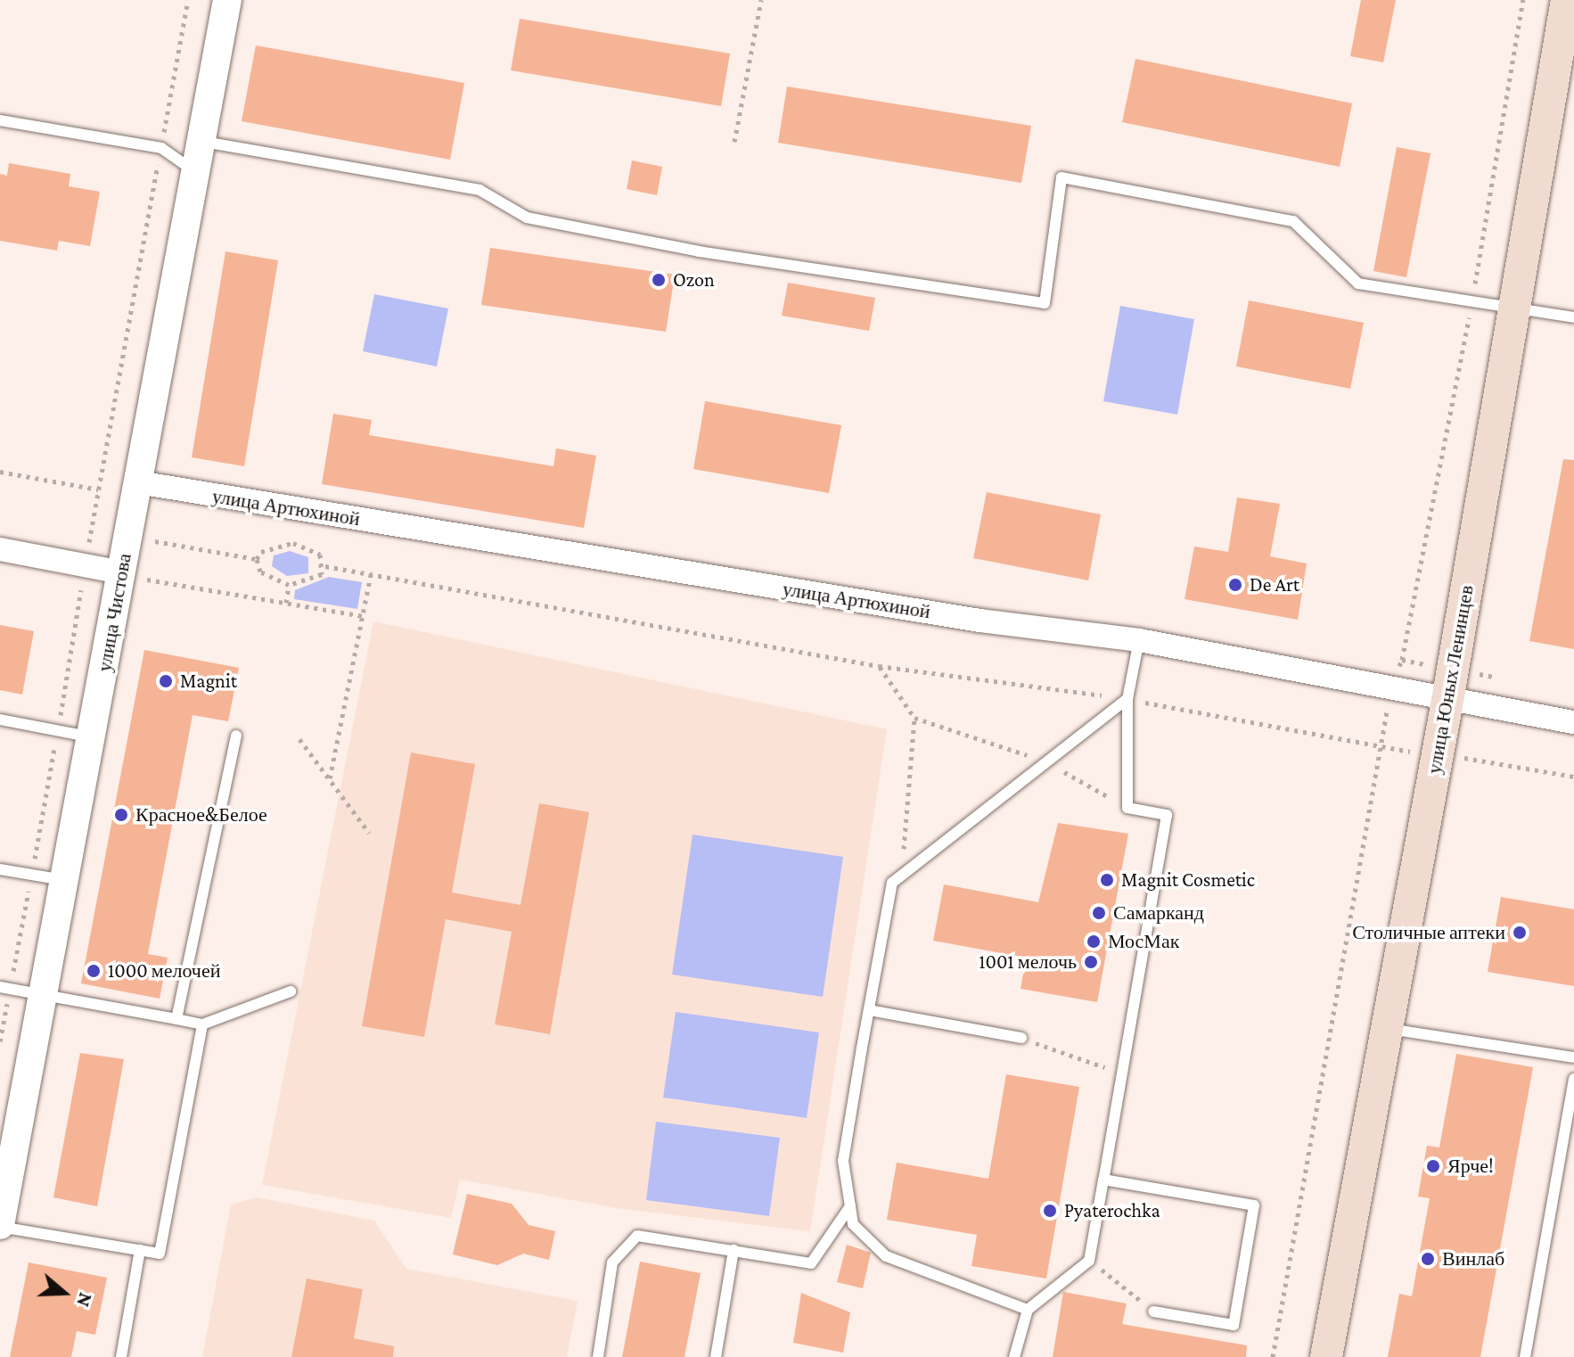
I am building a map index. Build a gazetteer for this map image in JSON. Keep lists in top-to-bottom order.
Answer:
{
  "streets": {
    "main road": ["улица Юных Ленинцев"],
    "street": ["улица Артюхиной", "улица Чистова"]
  },
  "crossings": [
    ["улица Артюхиной", "улица Чистова"],
    ["улица Артюхиной", "улица Юных Ленинцев"]
  ],
  "places": [
    "Ozon",
    "De Art",
    "Magnit",
    "Красное&Белое",
    "Magnit Cosmetic",
    "Самарканд",
    "Столичные аптеки",
    "МосМак",
    "1001 мелочь",
    "1000 мелочей",
    "Ярче!",
    "Pyaterochka",
    "Винлаб"
  ],
  "north": "right"
}
